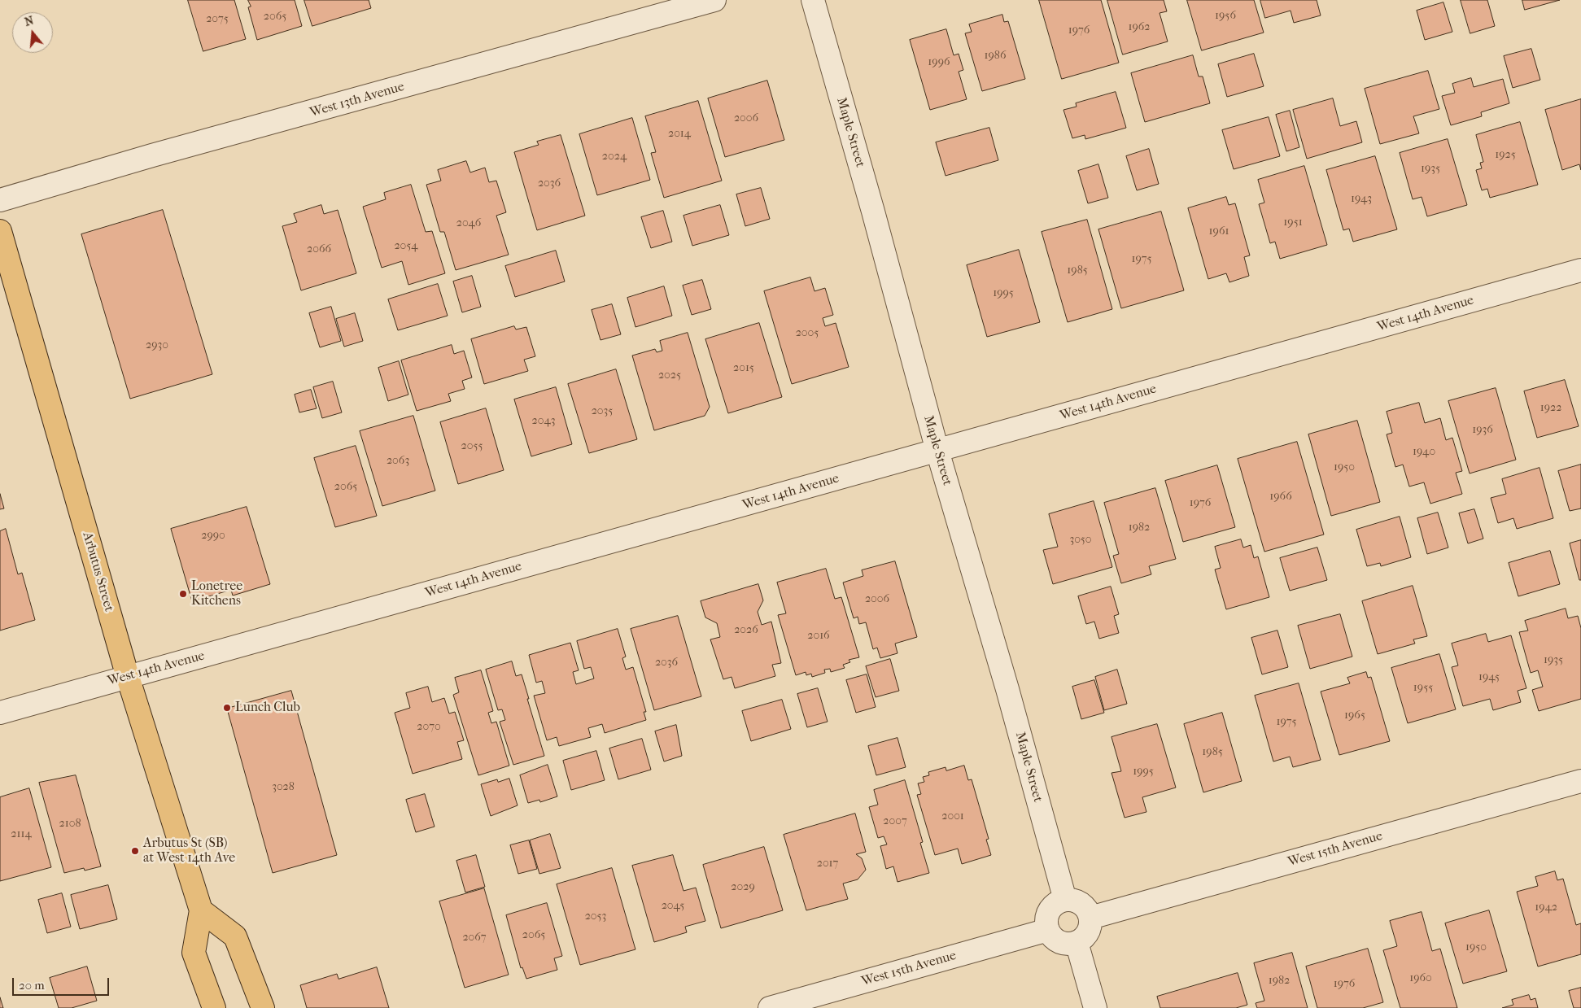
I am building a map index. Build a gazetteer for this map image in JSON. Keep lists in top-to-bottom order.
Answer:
{
  "streets": {
    "main road": ["Arbutus Street"],
    "street": [
      "West 13th Avenue",
      "Maple Street",
      "West 14th Avenue",
      "West 15th Avenue"
    ]
  },
  "crossings": [
    ["Maple Street", "West 14th Avenue"],
    ["Maple Street", "West 15th Avenue"],
    ["West 14th Avenue", "Arbutus Street"]
  ],
  "places": ["Lonetree Kitchens", "Lunch Club", "Arbutus St (SB) at West 14th Ave"],
  "house_numbers": [
    "1956",
    "2065",
    "2075",
    "1962",
    "1976",
    "1986",
    "1996",
    "2006",
    "2014",
    "1925",
    "2024",
    "1935",
    "2036",
    "1943",
    "1951",
    "2046",
    "1961",
    "2054",
    "2066",
    "1975",
    "1985",
    "1995",
    "2005",
    "2930",
    "2015",
    "2025",
    "1922",
    "2035",
    "2043",
    "1936",
    "2055",
    "1940",
    "2063",
    "1950",
    "2065",
    "1966",
    "1976",
    "1982",
    "2990",
    "3050",
    "2006",
    "2026",
    "2016",
    "1935",
    "2036",
    "1945",
    "1955",
    "1965",
    "1975",
    "2070",
    "1985",
    "1995",
    "3028",
    "2001",
    "2007",
    "2108",
    "2114",
    "2017",
    "2029",
    "2045",
    "1942",
    "2053",
    "2065",
    "2067",
    "1950",
    "1960",
    "1982",
    "1976"
  ],
  "scale_bar": "20 m",
  "north": "top"
}
